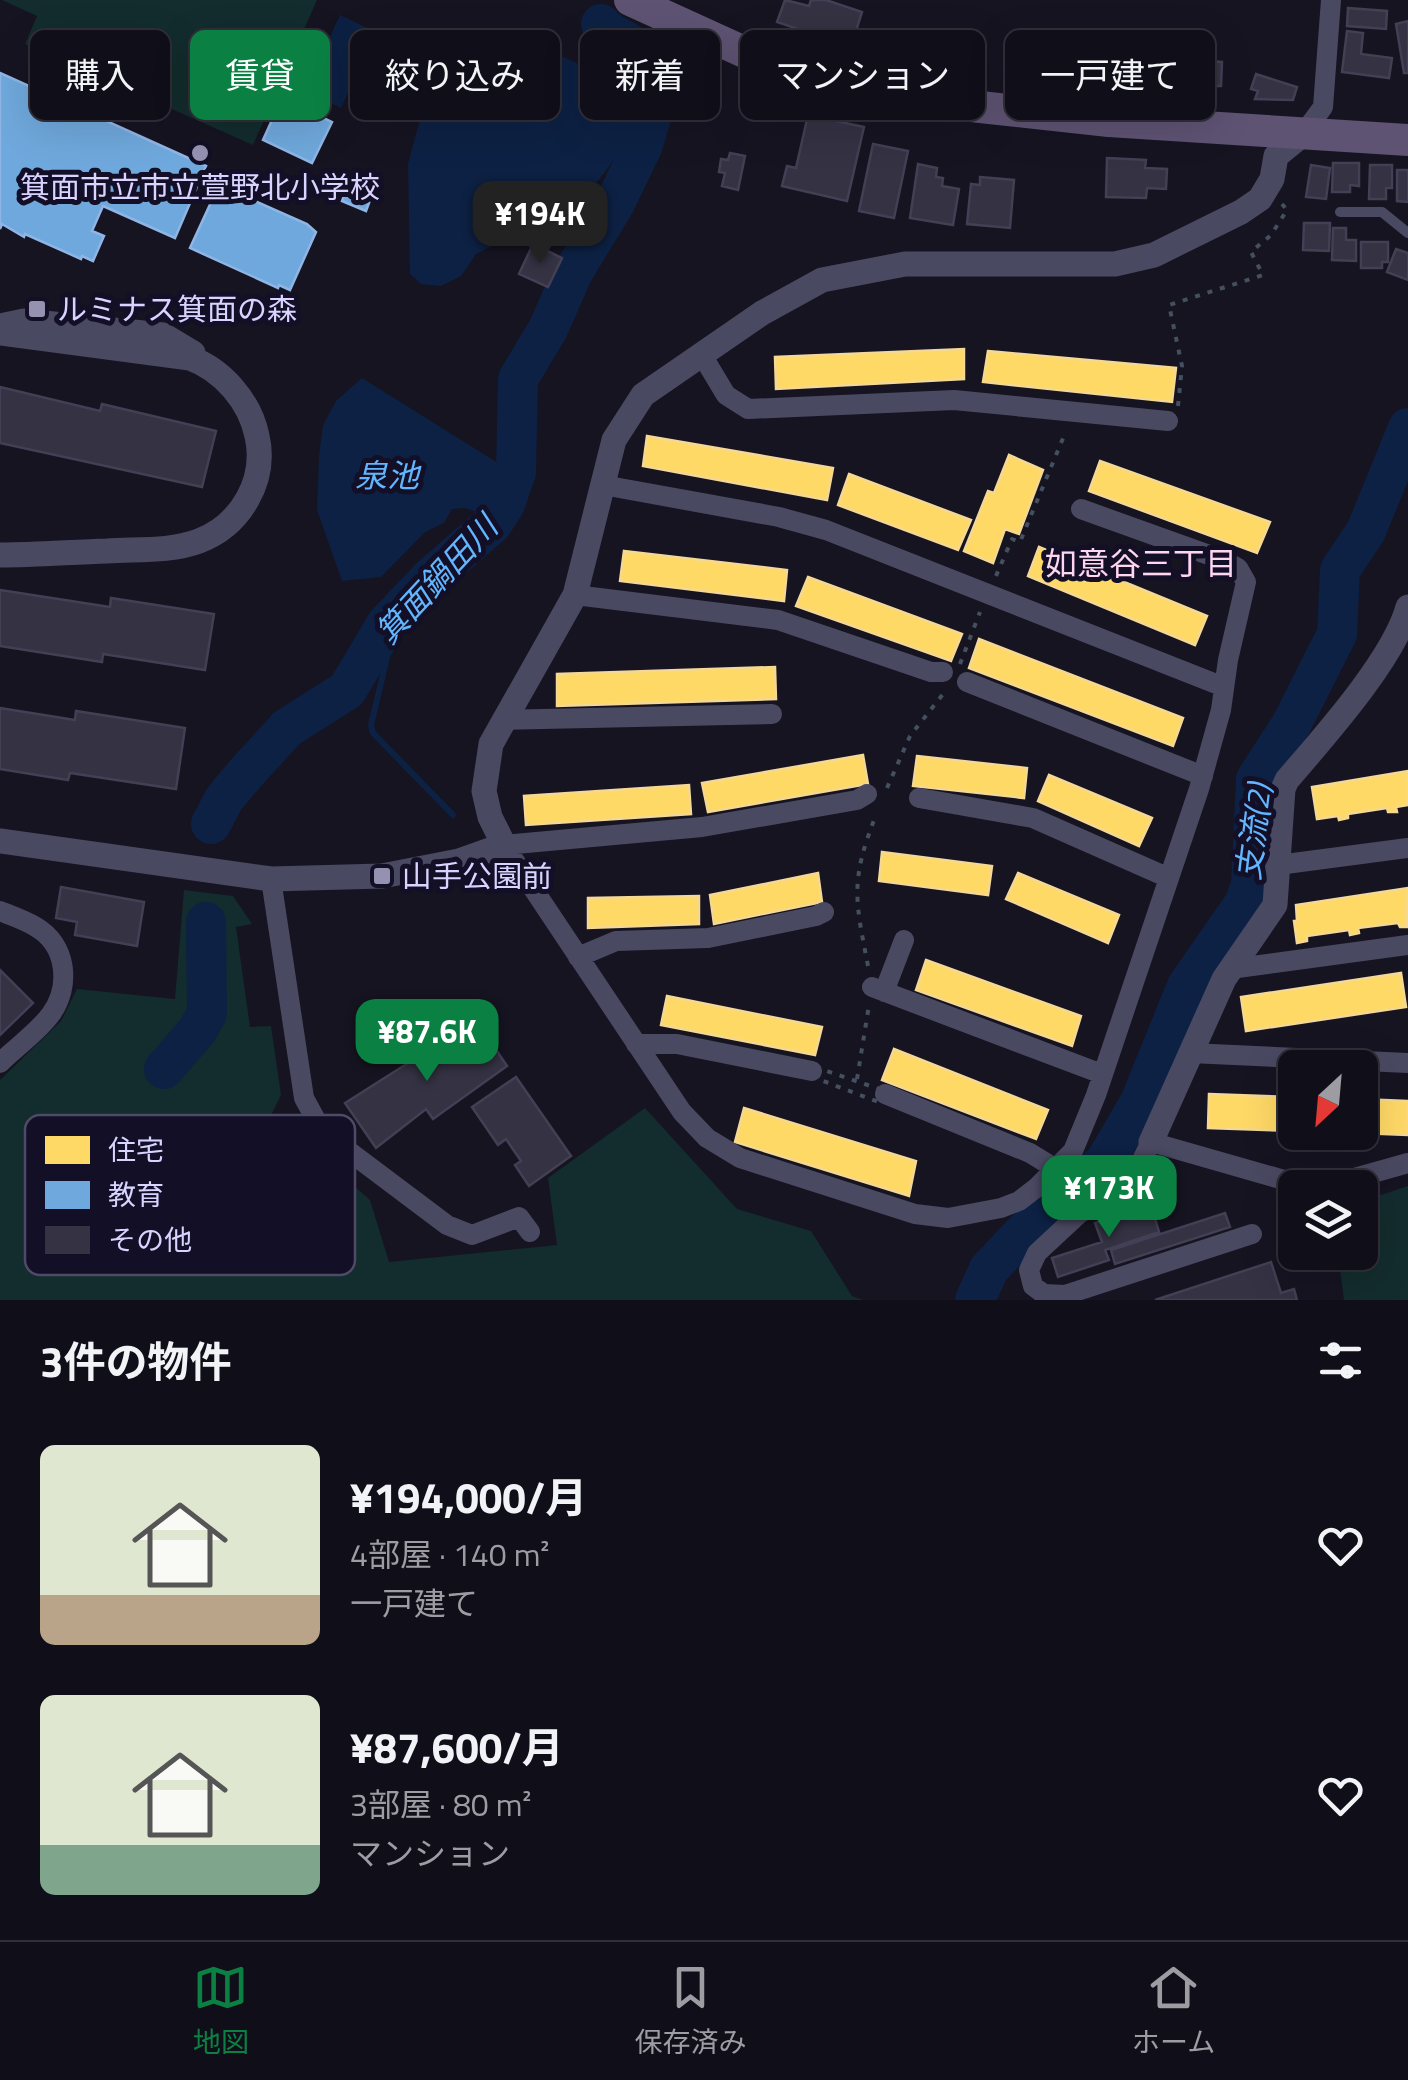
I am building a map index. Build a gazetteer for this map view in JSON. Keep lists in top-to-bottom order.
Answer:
{
  "districts": ["如意谷三丁目"],
  "water": ["泉池", "箕面鍋田川", "支流(2)"],
  "places": {
    "other": ["箕面市立市立萱野北小学校"],
    "transit": ["ルミナス箕面の森", "山手公園前"]
  },
  "legend": ["住宅", "教育", "その他"],
  "north": "bottom left",
  "page": {
    "chip": [
      "購入",
      "賃貸",
      "絞り込み",
      "新着",
      "マンション",
      "一戸建て"
    ],
    "price": ["¥194K", "¥87.6K", "¥173K"],
    "heading": "3件の物件",
    "list": [
      {
        "name": "¥194,000/月",
        "note": "4部屋 · 140 m² · 一戸建て"
      },
      {
        "name": "¥87,600/月",
        "note": "3部屋 · 80 m² · マンション"
      }
    ],
    "tabs": ["地図", "保存済み", "ホーム"]
  }
}
